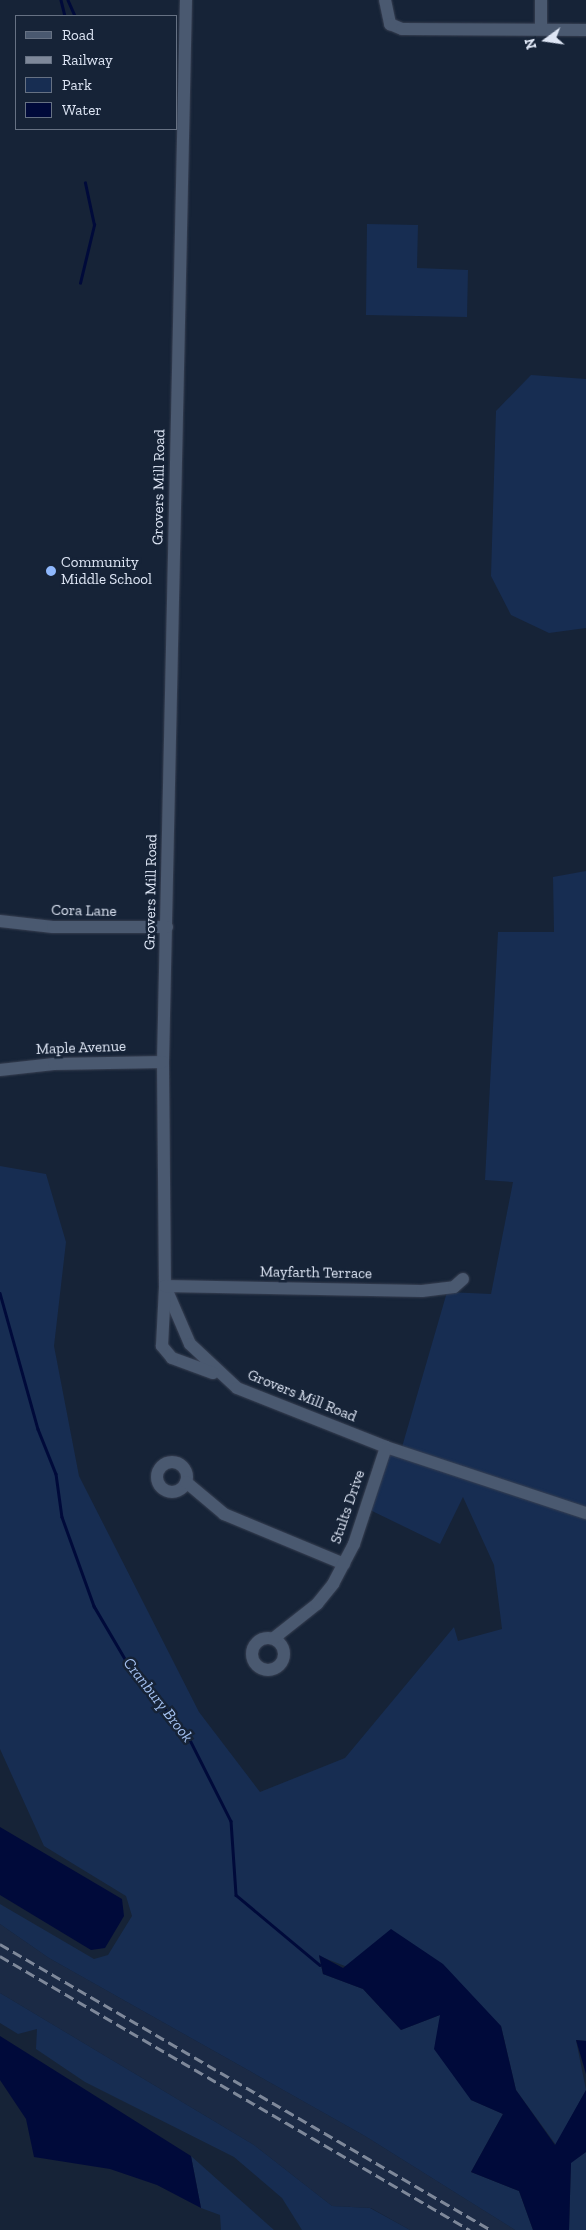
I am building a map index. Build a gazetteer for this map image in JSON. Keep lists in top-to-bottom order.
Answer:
{
  "streets": {
    "street": [
      "Grovers Mill Road",
      "Cora Lane",
      "Maple Avenue",
      "Mayfarth Terrace",
      "Stults Drive"
    ]
  },
  "crossings": [
    ["Grovers Mill Road", "Cora Lane"],
    ["Grovers Mill Road", "Maple Avenue"],
    ["Grovers Mill Road", "Mayfarth Terrace"],
    ["Grovers Mill Road", "Stults Drive"]
  ],
  "water": ["Cranbury Brook"],
  "places": ["Community Middle School"],
  "legend": [
    "Road",
    "Railway",
    "Park",
    "Water"
  ],
  "north": "left"
}
